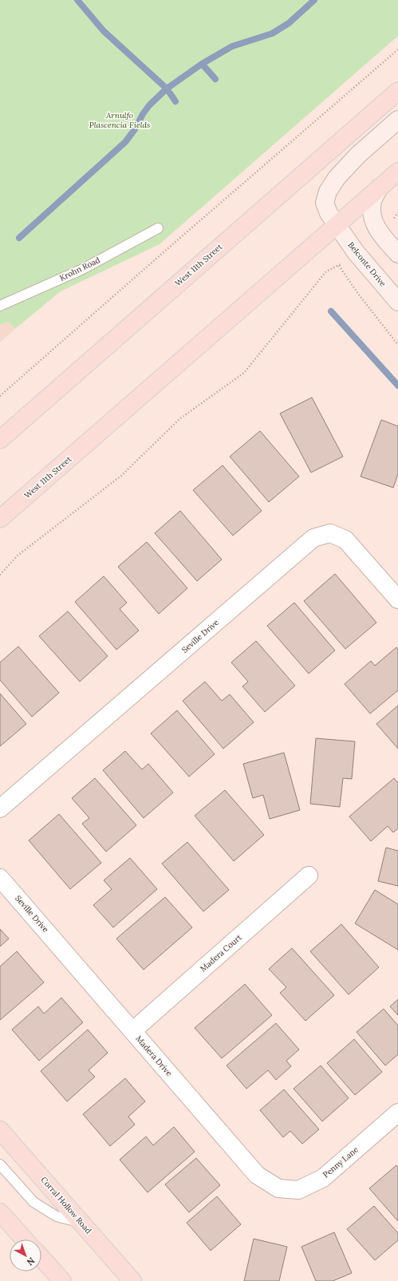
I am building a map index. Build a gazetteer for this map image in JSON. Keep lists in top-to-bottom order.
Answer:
{
  "streets": {
    "main road": ["Belconte Drive", "West 11th Street", "Corral Hollow Road"],
    "street": [
      "Seville Drive",
      "Madera Court",
      "Madera Drive",
      "Penny Lane"
    ],
    "lane": ["Krohn Road"]
  },
  "crossings": [
    ["Belconte Drive", "West 11th Street"],
    ["Seville Drive", "Madera Drive"],
    ["Madera Court", "Madera Drive"],
    ["Madera Drive", "Penny Lane"]
  ],
  "parks": ["Arnulfo Plascencia Fields"],
  "north": "bottom right"
}
